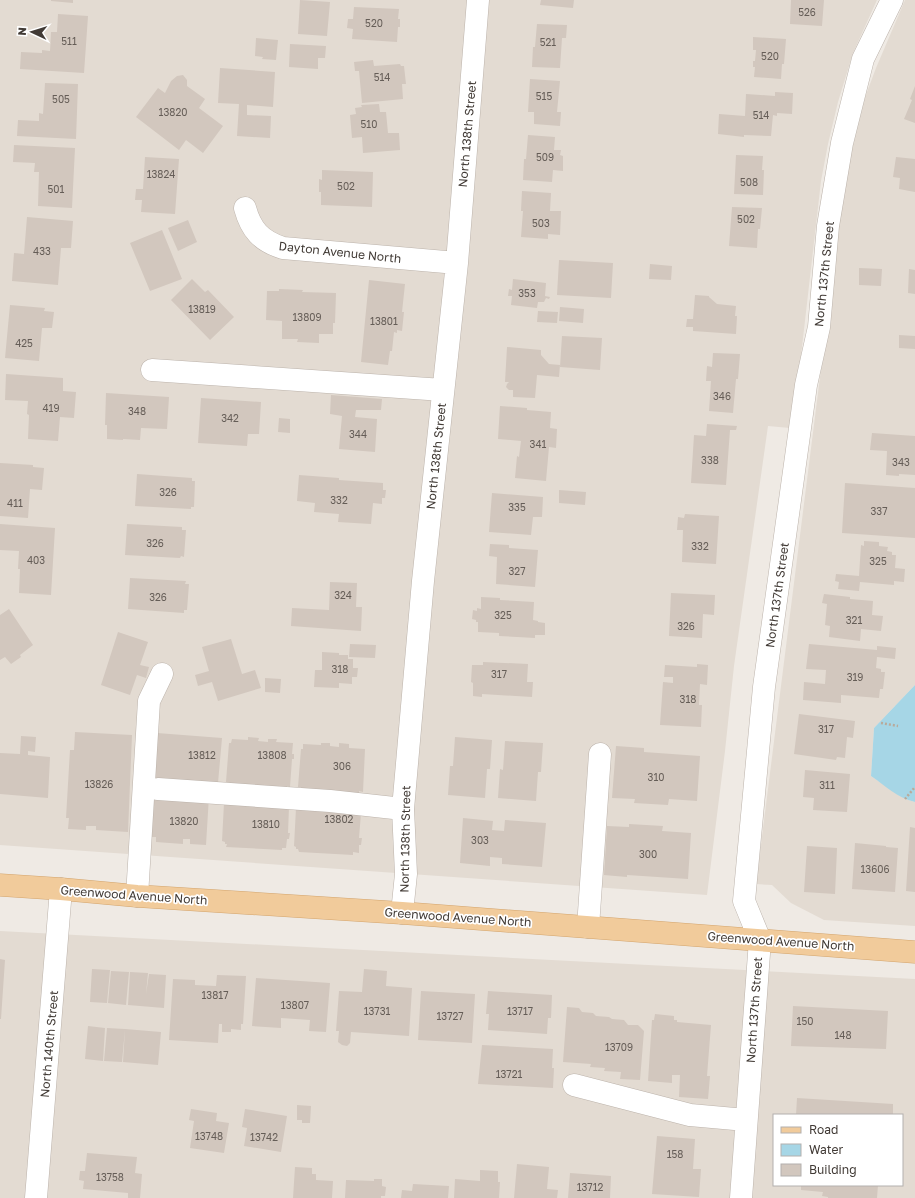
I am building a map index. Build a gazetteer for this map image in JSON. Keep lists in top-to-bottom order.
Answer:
{
  "streets": {
    "main road": ["Greenwood Avenue North"],
    "street": [
      "North 138th Street",
      "Dayton Avenue North",
      "North 137th Street",
      "North 140th Street"
    ]
  },
  "crossings": [
    ["North 138th Street", "Dayton Avenue North"],
    ["North 138th Street", "Greenwood Avenue North"],
    ["North 137th Street", "Greenwood Avenue North"],
    ["Greenwood Avenue North", "North 140th Street"]
  ],
  "house_numbers": [
    "526",
    "520",
    "511",
    "521",
    "520",
    "514",
    "515",
    "505",
    "13820",
    "514",
    "510",
    "509",
    "13824",
    "508",
    "502",
    "501",
    "502",
    "503",
    "433",
    "353",
    "13819",
    "13809",
    "13801",
    "425",
    "346",
    "419",
    "348",
    "342",
    "344",
    "341",
    "338",
    "343",
    "326",
    "332",
    "411",
    "335",
    "337",
    "326",
    "332",
    "403",
    "325",
    "327",
    "324",
    "326",
    "325",
    "321",
    "326",
    "318",
    "317",
    "319",
    "318",
    "317",
    "13812",
    "13808",
    "306",
    "310",
    "13826",
    "311",
    "13802",
    "13820",
    "13810",
    "303",
    "300",
    "13606",
    "13817",
    "13807",
    "13731",
    "13717",
    "13727",
    "150",
    "148",
    "13709",
    "13721",
    "13748",
    "13742",
    "158",
    "13758",
    "13712"
  ],
  "legend": ["Road", "Water", "Building"],
  "north": "left"
}
